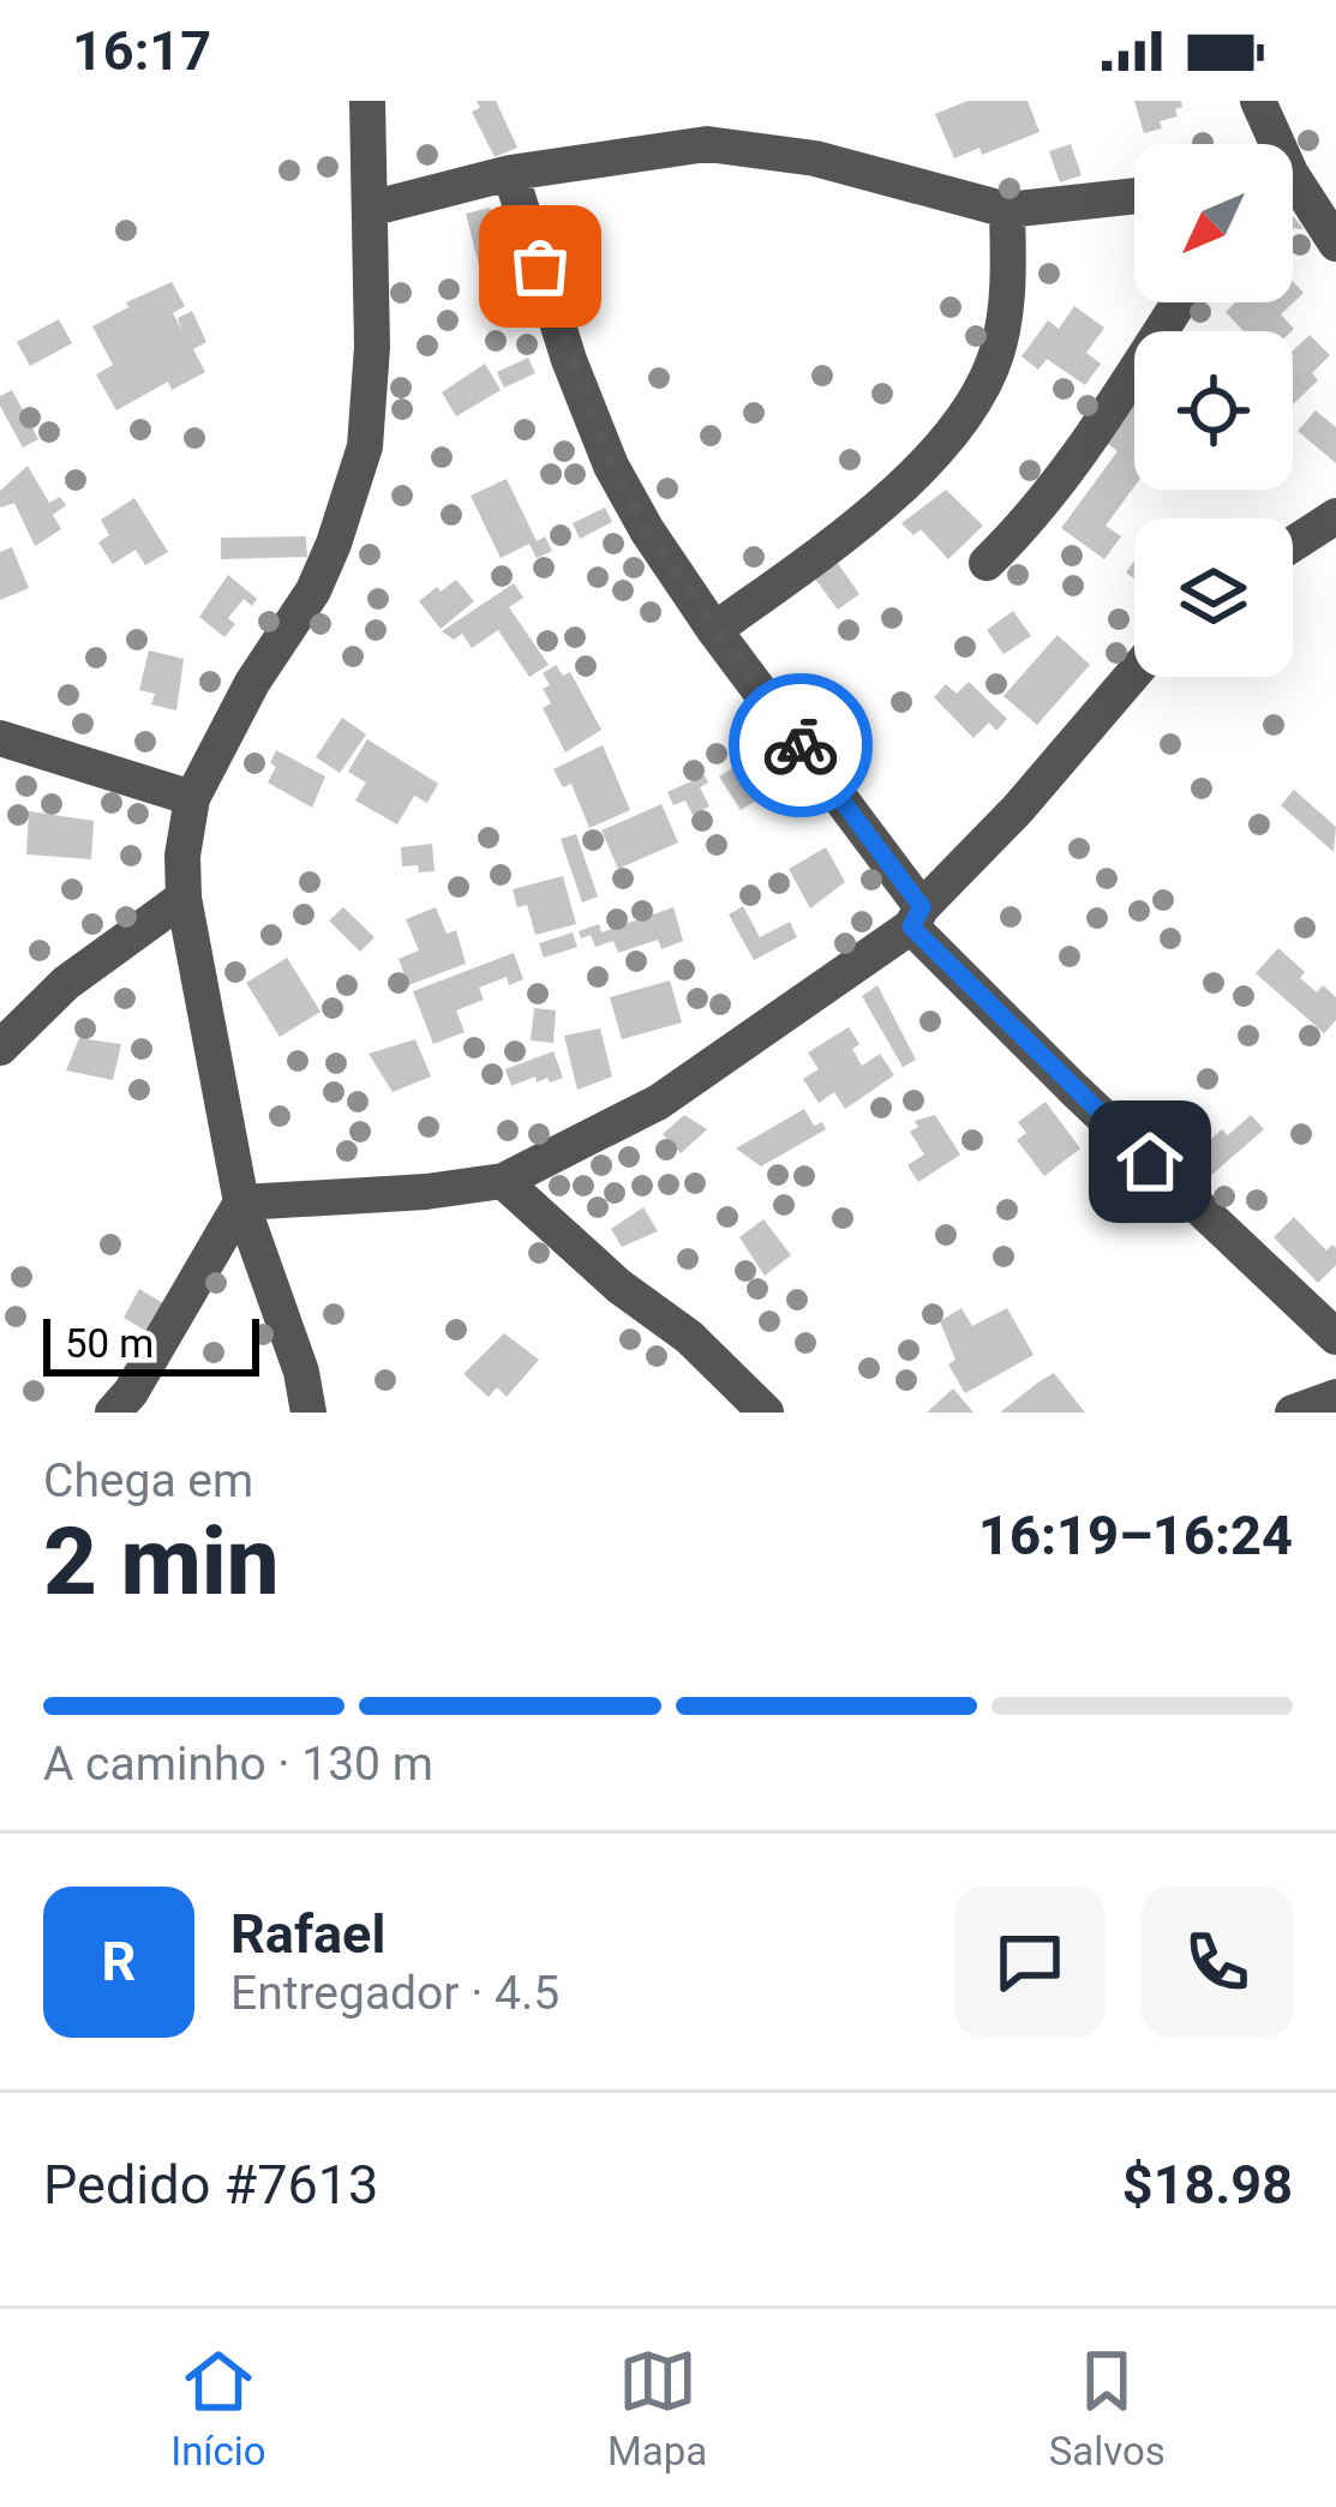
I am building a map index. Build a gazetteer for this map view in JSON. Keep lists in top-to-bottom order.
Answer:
{
  "scale_bar": "50 m",
  "north": "bottom left",
  "page": {
    "status": "16:17",
    "scale": "50 m",
    "heading": ["2 min", "Chega em", "16:19–16:24"],
    "panel": [
      "Rafael",
      "Entregador · 4.5",
      "Pedido #7613",
      "$18.98"
    ],
    "bar": "A caminho · 130 m",
    "round": "R",
    "tabs": ["Início", "Mapa", "Salvos"]
  }
}
